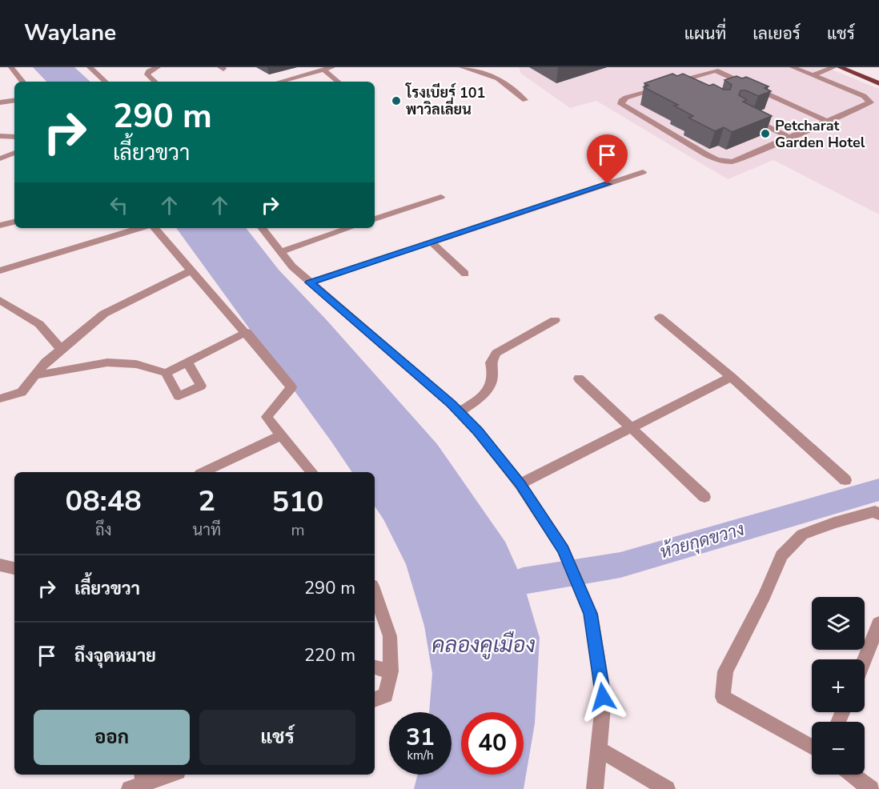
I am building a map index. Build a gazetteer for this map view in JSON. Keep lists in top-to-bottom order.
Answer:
{
  "water": ["ห้วยกุดขวาง", "คลองคูเมือง"],
  "places": ["โรงเบียร์ 101 พาวิลเลี่ยน", "Petcharat Garden Hotel"],
  "page": {
    "header": "Waylane",
    "nav": ["แผนที่", "เลเยอร์", "แชร์"],
    "turn": ["290 m", "เลี้ยวขวา"],
    "eta": [
      "08:48",
      "ถึง",
      "2",
      "นาที",
      "510",
      "m"
    ],
    "list": [
      {
        "name": "เลี้ยวขวา",
        "value": "290 m"
      },
      {
        "name": "ถึงจุดหมาย",
        "value": "220 m"
      }
    ],
    "map_buttons": ["+", "−"],
    "buttons": ["ออก", "แชร์"],
    "speed": "31 km/h",
    "limit": "40"
  }
}
